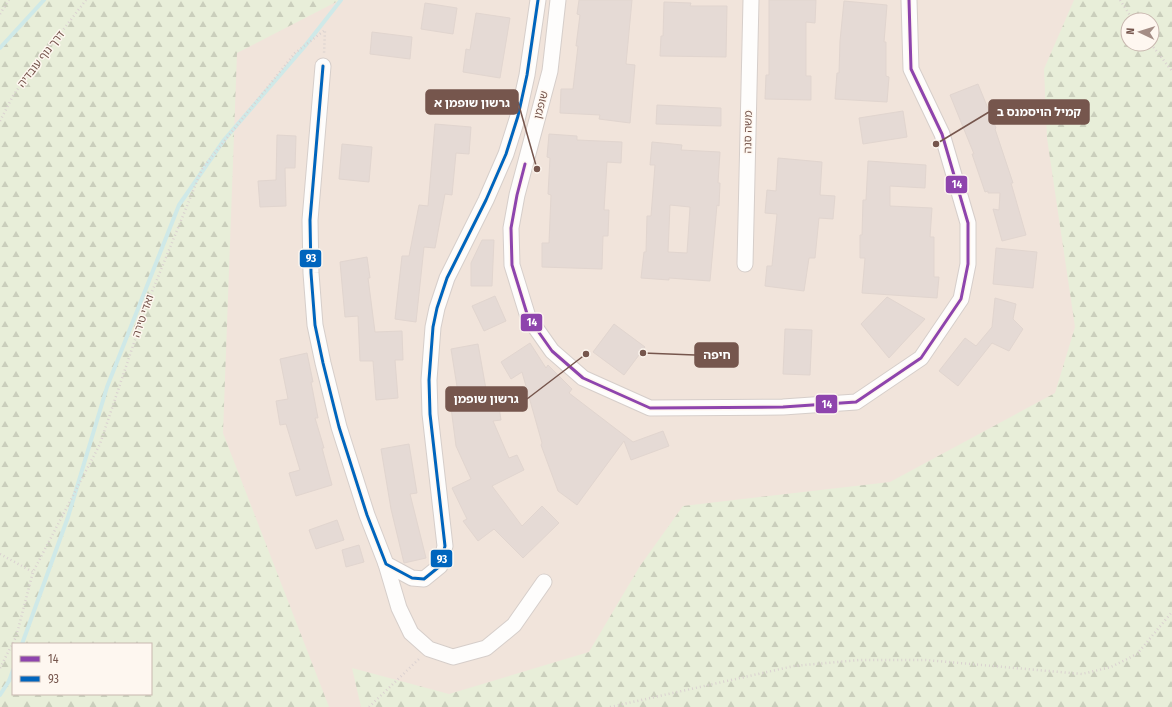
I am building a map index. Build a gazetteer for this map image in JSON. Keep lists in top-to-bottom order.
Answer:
{
  "streets": {
    "street": ["שופמן", "משה סנה"],
    "path": ["דרך נוף עובדיה", "ואדי טירה"]
  },
  "places": [
    "קמיל הויסמנס ב",
    "גרשון שופמן א",
    "חיפה",
    "גרשון שופמן"
  ],
  "lines": ["transit line 14", "transit line 93"],
  "legend": ["14", "93"],
  "north": "left"
}
